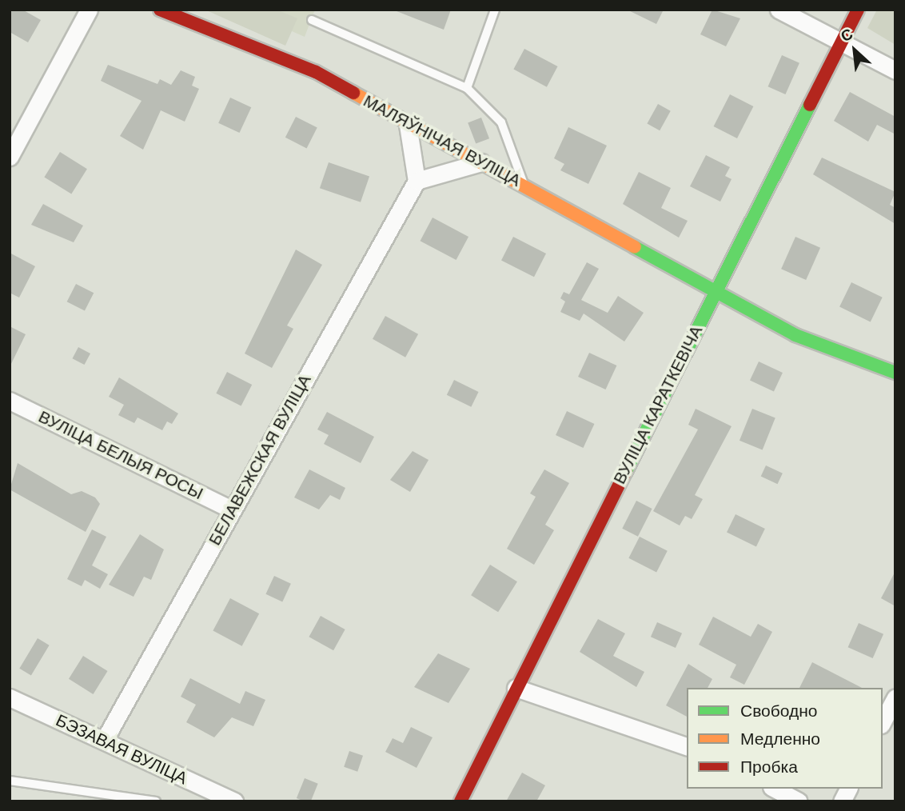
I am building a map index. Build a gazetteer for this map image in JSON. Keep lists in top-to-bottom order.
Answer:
{
  "streets": {
    "street": [
      "МАЛЯЎНІЧАЯ ВУЛІЦА",
      "ВУЛІЦА КАРАТКЕВІЧА",
      "ВУЛІЦА БЕЛЫЯ РОСЫ",
      "БЕЛАВЕЖСКАЯ ВУЛІЦА",
      "БЭЗАВАЯ ВУЛІЦА"
    ]
  },
  "crossings": [
    ["МАЛЯЎНІЧАЯ ВУЛІЦА", "ВУЛІЦА КАРАТКЕВІЧА"],
    ["ВУЛІЦА БЕЛЫЯ РОСЫ", "БЕЛАВЕЖСКАЯ ВУЛІЦА"],
    ["БЕЛАВЕЖСКАЯ ВУЛІЦА", "БЭЗАВАЯ ВУЛІЦА"]
  ],
  "legend": ["Свободно", "Медленно", "Пробка"],
  "north": "top left"
}
